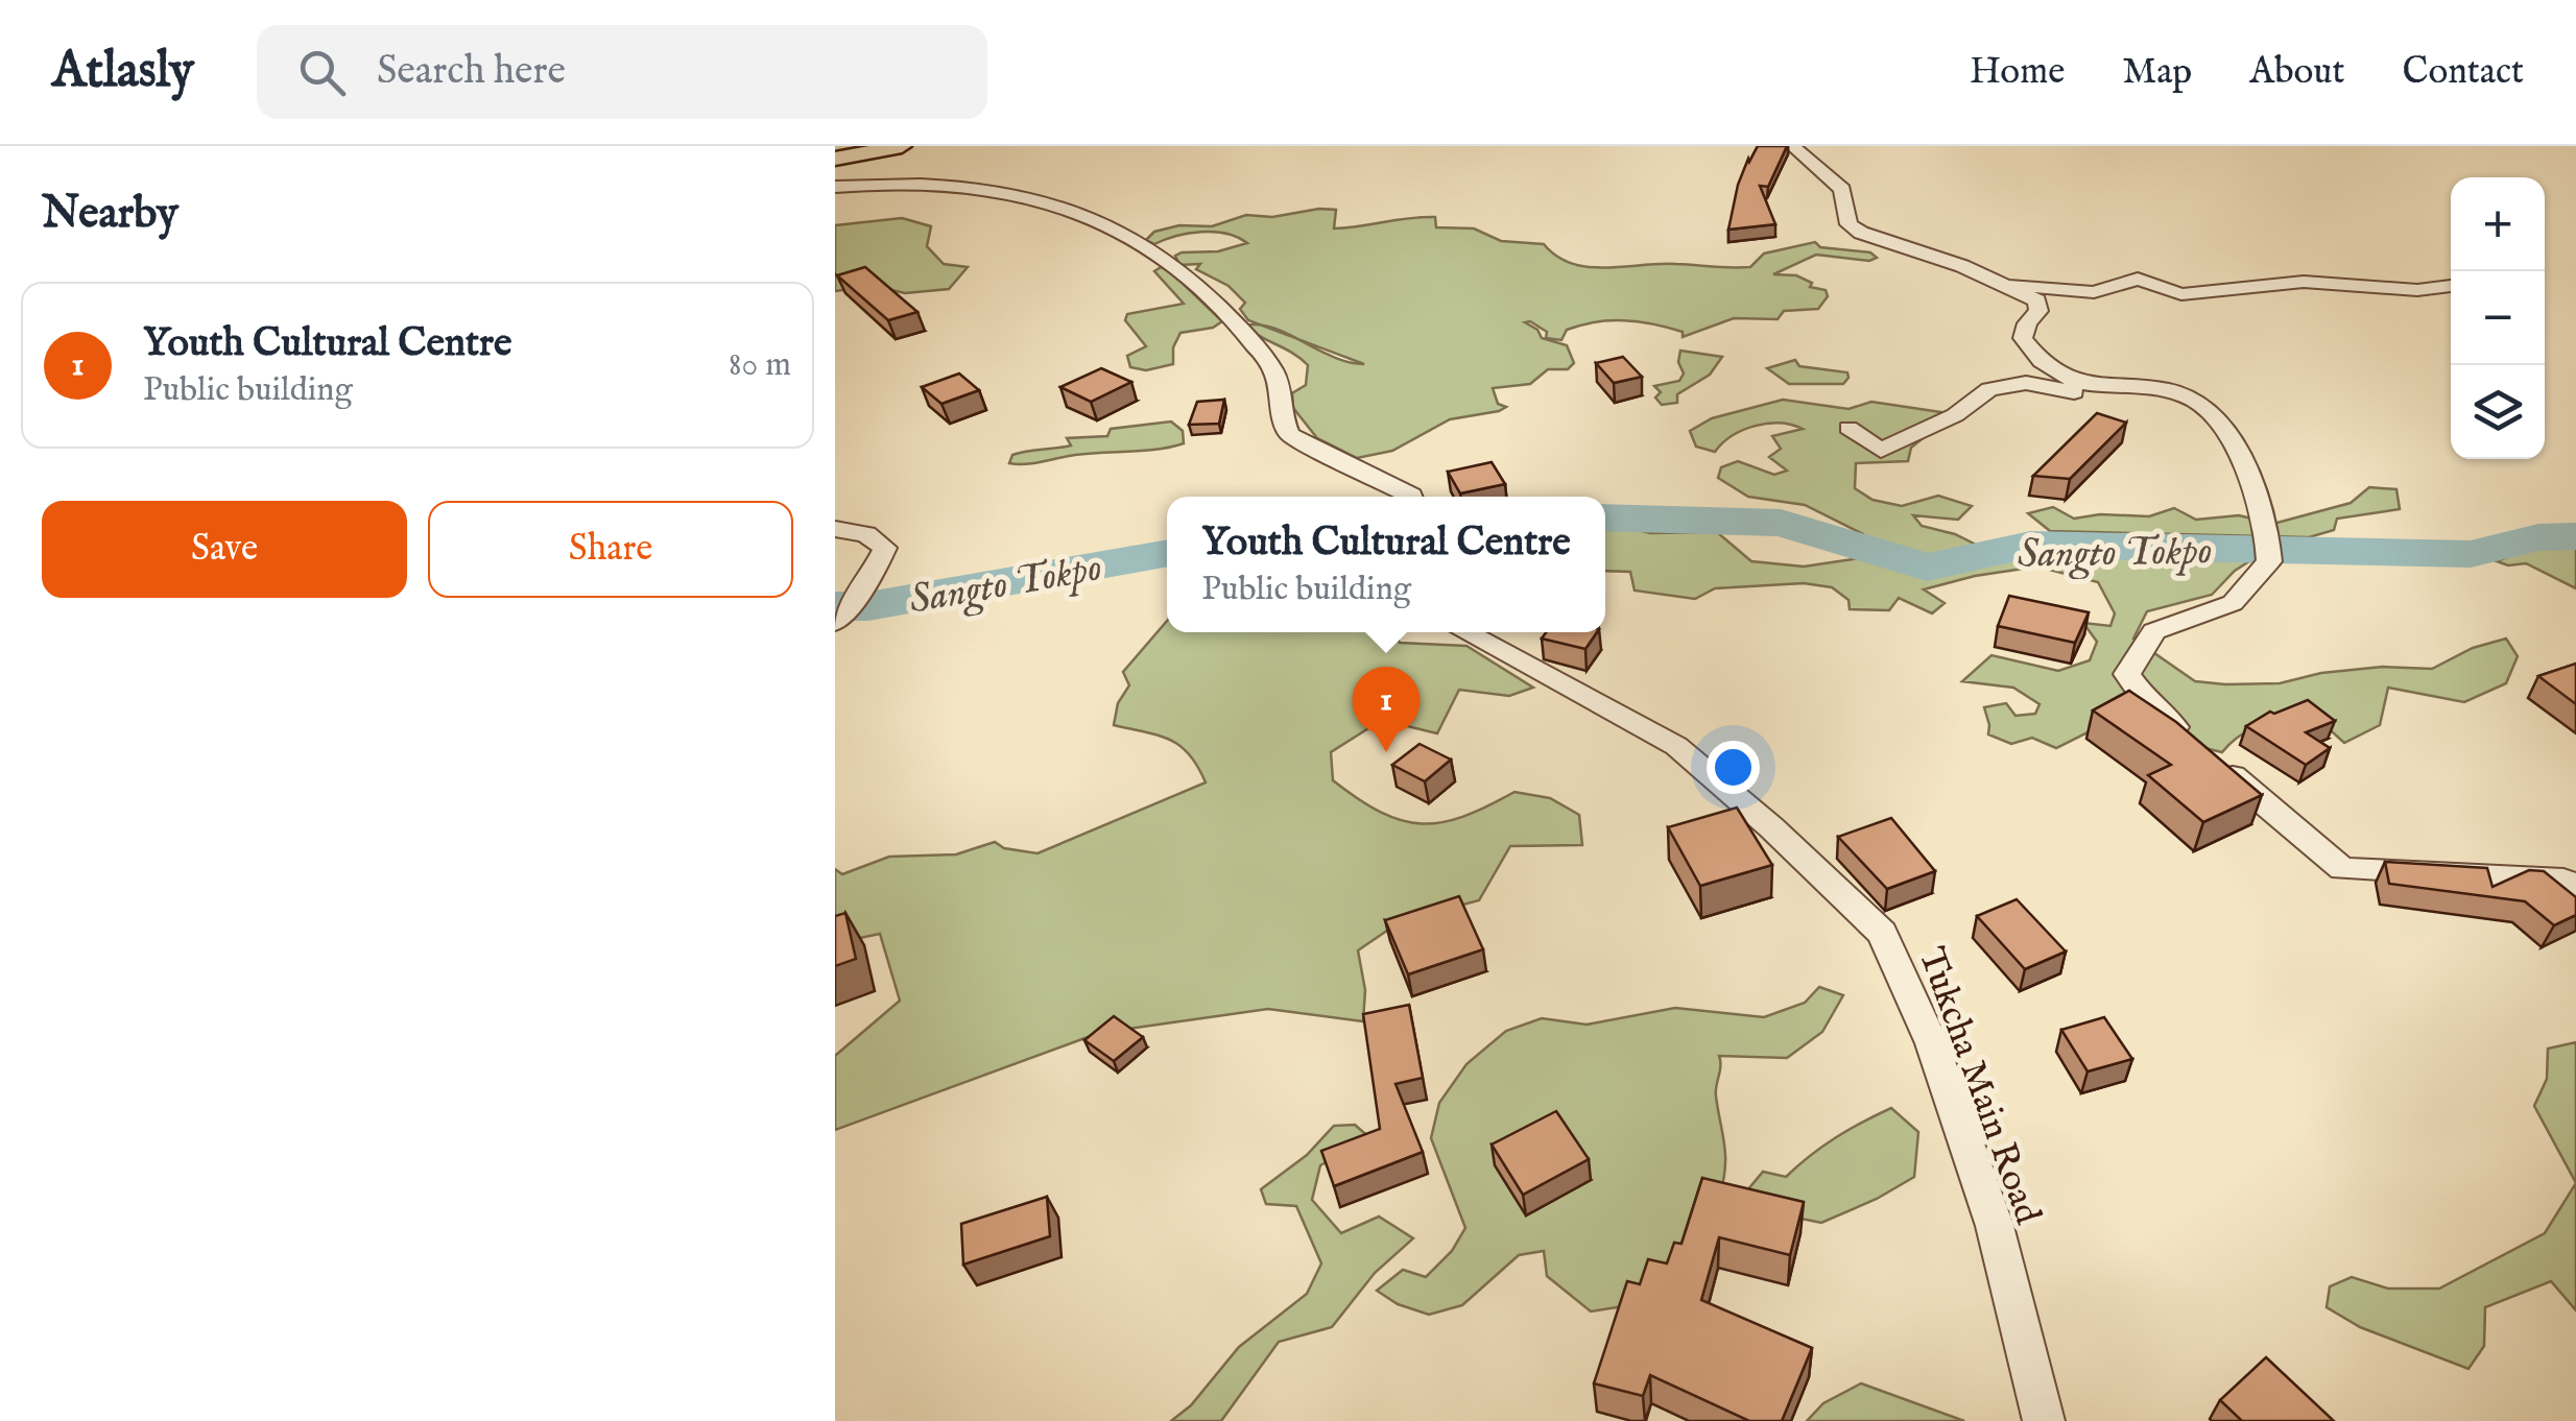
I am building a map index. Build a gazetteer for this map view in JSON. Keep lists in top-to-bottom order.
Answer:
{
  "streets": {
    "street": ["Tukcha Main Road"]
  },
  "water": ["Sangto Tokpo"],
  "page": {
    "header": "Atlasly",
    "search": "Search here",
    "nav": [
      "Home",
      "Map",
      "About",
      "Contact"
    ],
    "heading": "Nearby",
    "map_buttons": ["+", "−"],
    "list": [
      {
        "mark": "1",
        "name": "Youth Cultural Centre",
        "note": "Public building",
        "value": "80 m"
      }
    ],
    "buttons": ["Save", "Share"],
    "popup": ["Youth Cultural Centre", "Public building"],
    "pins": "1"
  }
}
